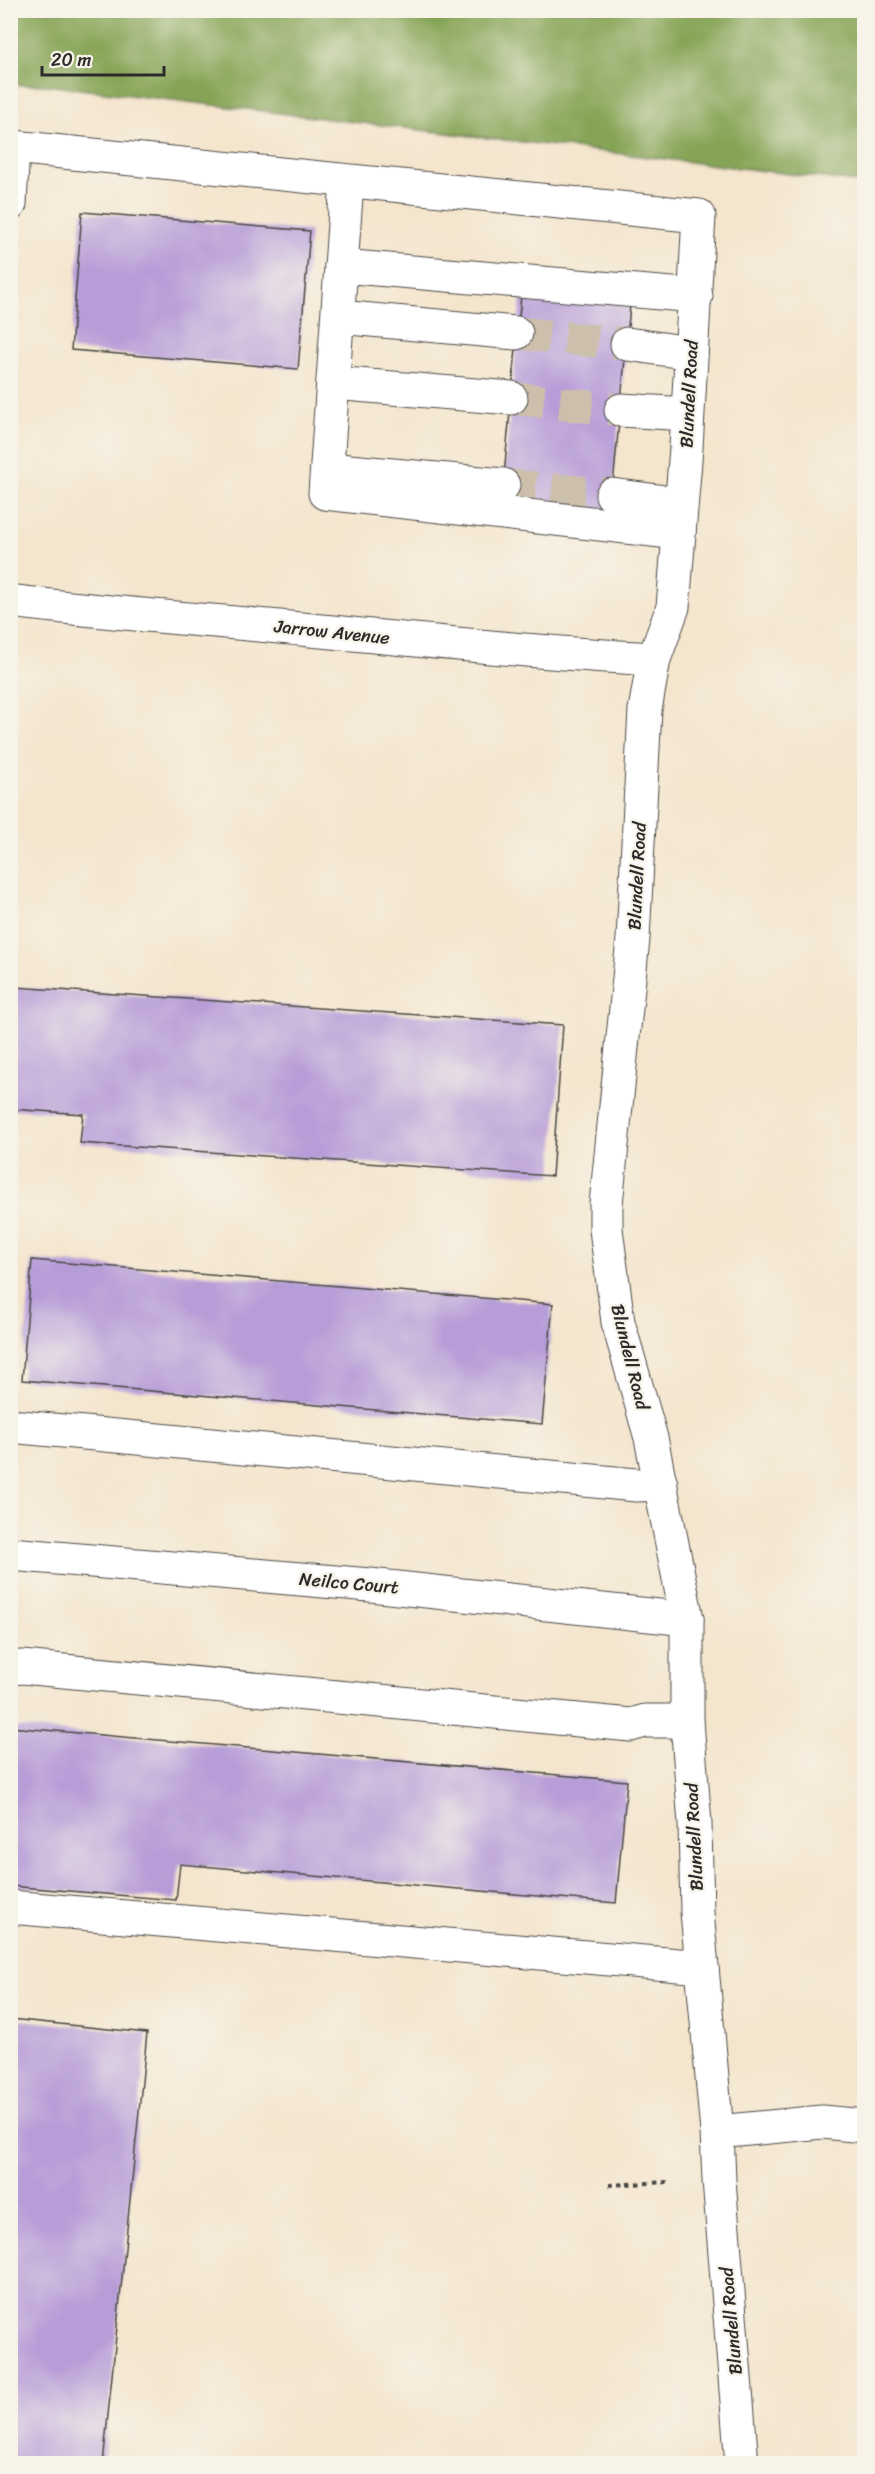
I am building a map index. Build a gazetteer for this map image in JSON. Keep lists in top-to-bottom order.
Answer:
{
  "streets": {
    "lane": ["Blundell Road", "Jarrow Avenue", "Neilco Court"]
  },
  "crossings": [
    ["Blundell Road", "Jarrow Avenue"],
    ["Blundell Road", "Neilco Court"]
  ],
  "scale_bar": "20 m"
}
